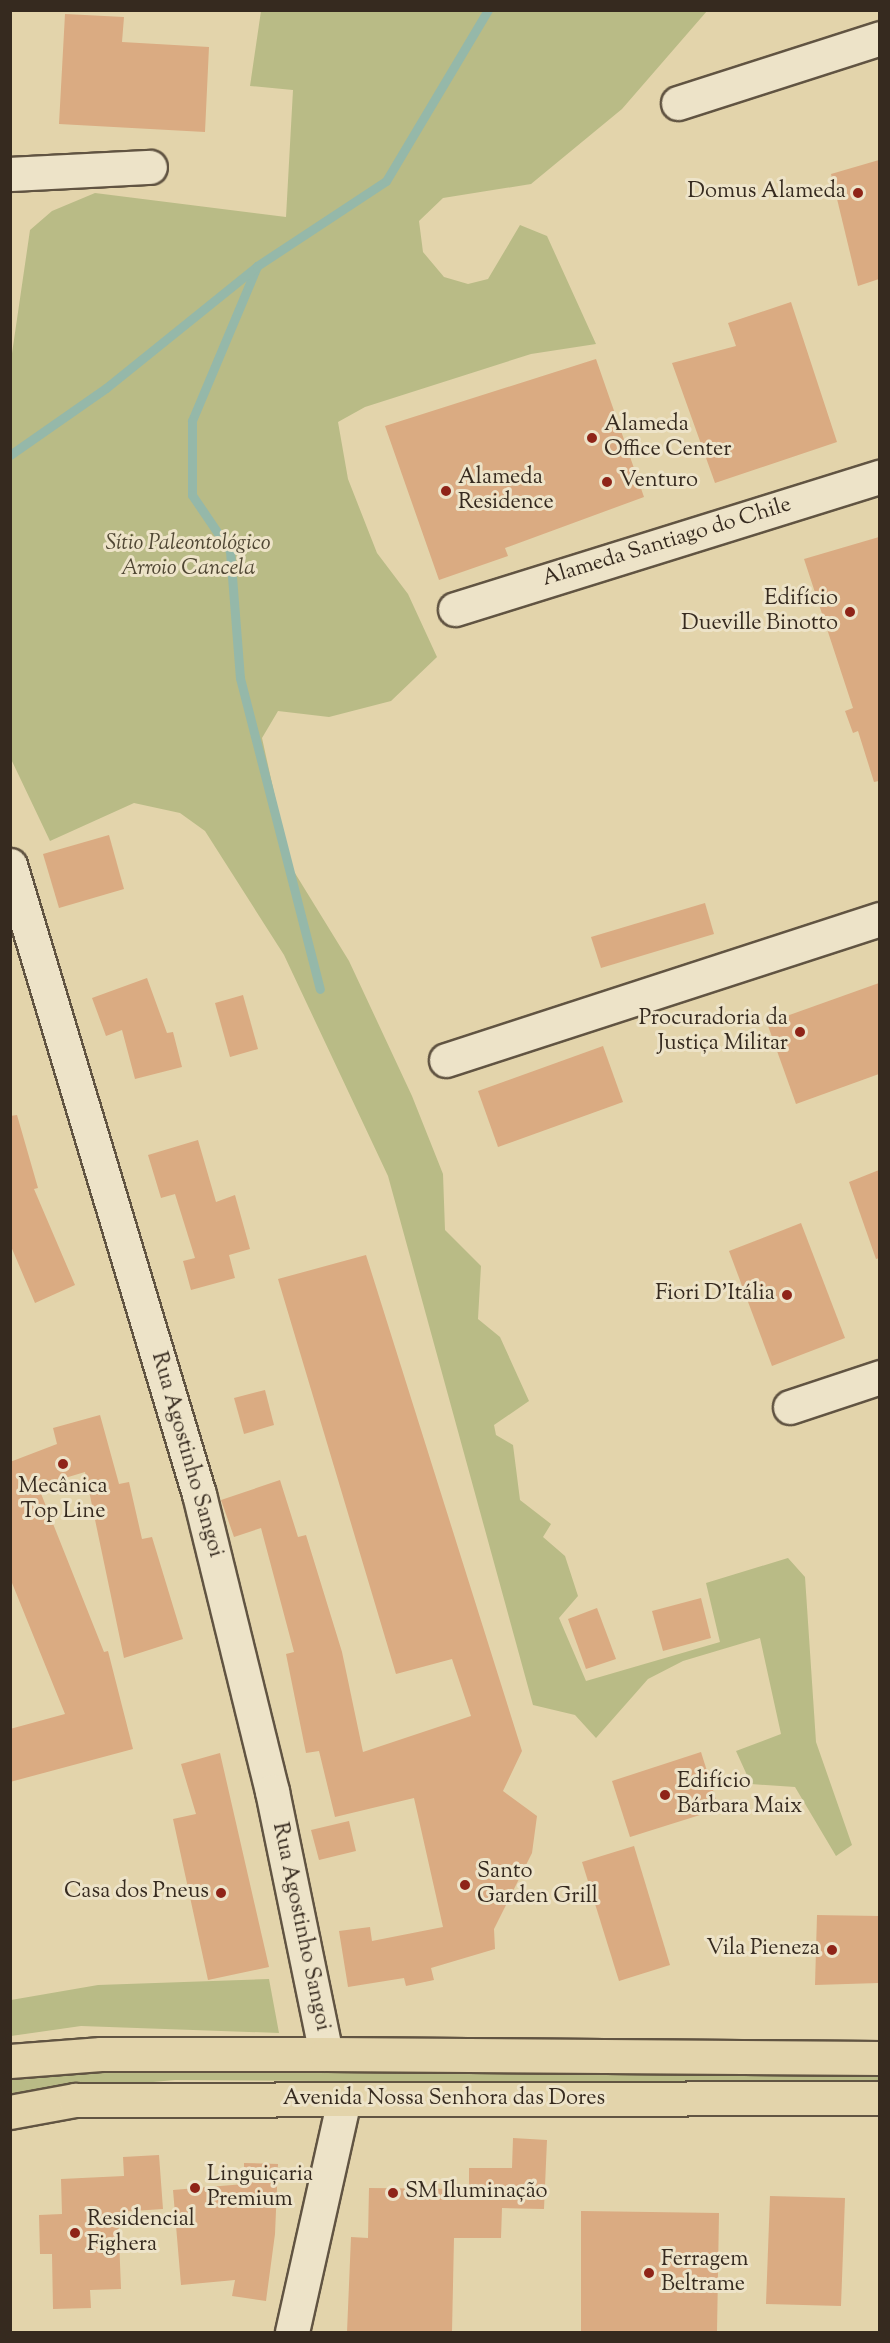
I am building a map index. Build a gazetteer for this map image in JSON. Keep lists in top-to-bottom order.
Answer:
{
  "streets": {
    "main road": ["Avenida Nossa Senhora das Dores"],
    "street": ["Alameda Santiago do Chile", "Rua Agostinho Sangoi"]
  },
  "crossings": [
    ["Rua Agostinho Sangoi", "Avenida Nossa Senhora das Dores"]
  ],
  "parks": ["Sítio Paleontológico Arroio Cancela"],
  "places": [
    "Domus Alameda",
    "Alameda Office Center",
    "Venturo",
    "Alameda Residence",
    "Edifício Dueville Binotto",
    "Procuradoria da Justiça Militar",
    "Fiori D'Itália",
    "Mecânica Top Line",
    "Edifício Bárbara Maix",
    "Santo Garden Grill",
    "Casa dos Pneus",
    "Vila Pieneza",
    "Linguiçaria Premium",
    "SM Iluminação",
    "Residencial Fighera",
    "Ferragem Beltrame"
  ]
}
